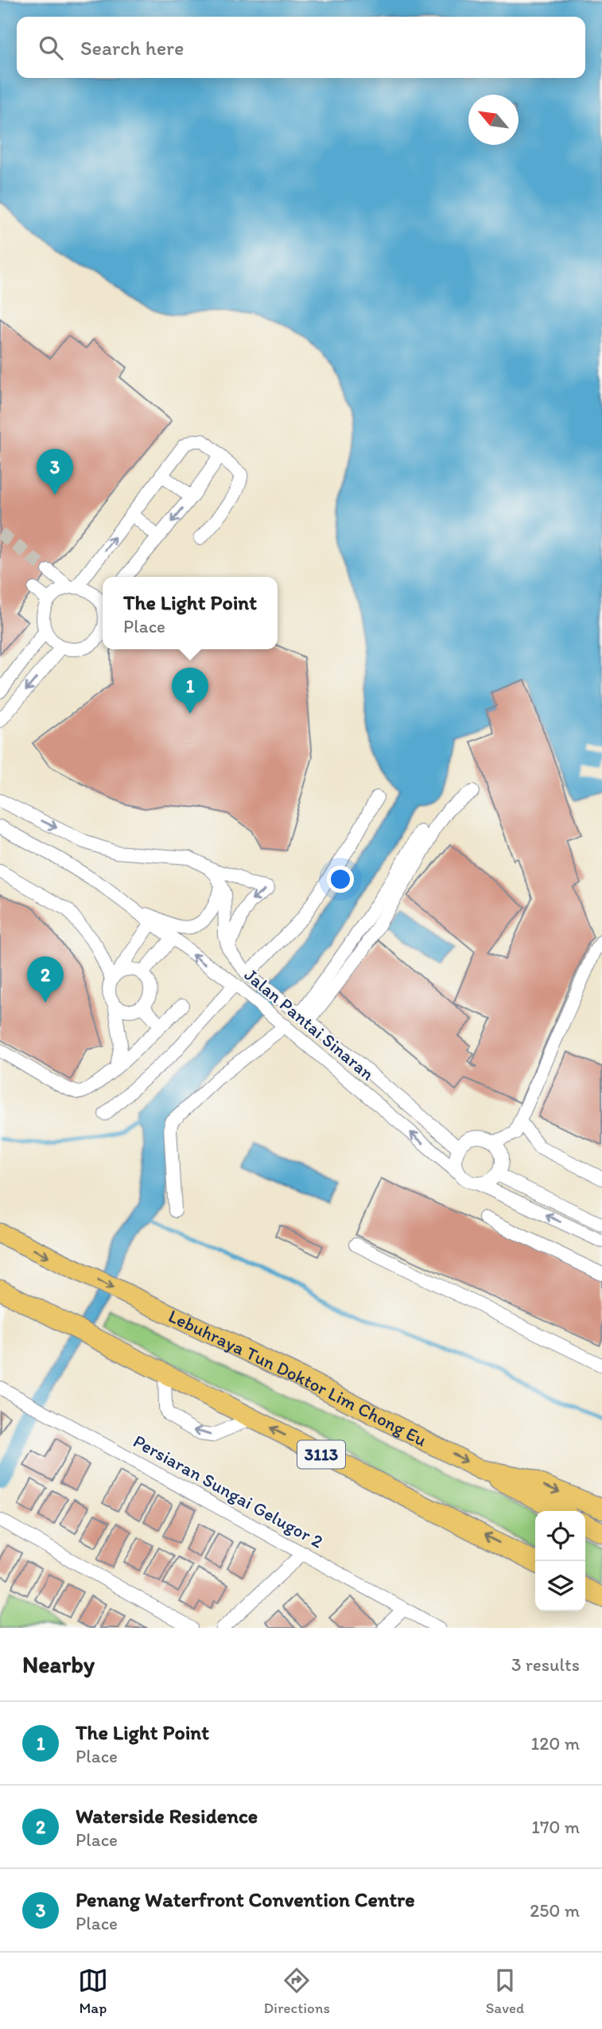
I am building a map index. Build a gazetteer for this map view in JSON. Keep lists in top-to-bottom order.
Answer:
{
  "streets": {
    "highway": ["Lebuhraya Tun Doktor Lim Chong Eu", "3113"],
    "street": ["Jalan Pantai Sinaran", "Persiaran Sungai Gelugor 2"]
  },
  "north": "top left",
  "page": {
    "search": "Search here",
    "pins": ["3", "1", "2"],
    "popup": ["The Light Point", "Place"],
    "heading": ["Nearby", "3 results"],
    "list": [
      {
        "mark": "1",
        "name": "The Light Point",
        "note": "Place",
        "value": "120 m"
      },
      {
        "mark": "2",
        "name": "Waterside Residence",
        "note": "Place",
        "value": "170 m"
      },
      {
        "mark": "3",
        "name": "Penang Waterfront Convention Centre",
        "note": "Place",
        "value": "250 m"
      }
    ],
    "nav": ["Map", "Directions", "Saved"]
  }
}
